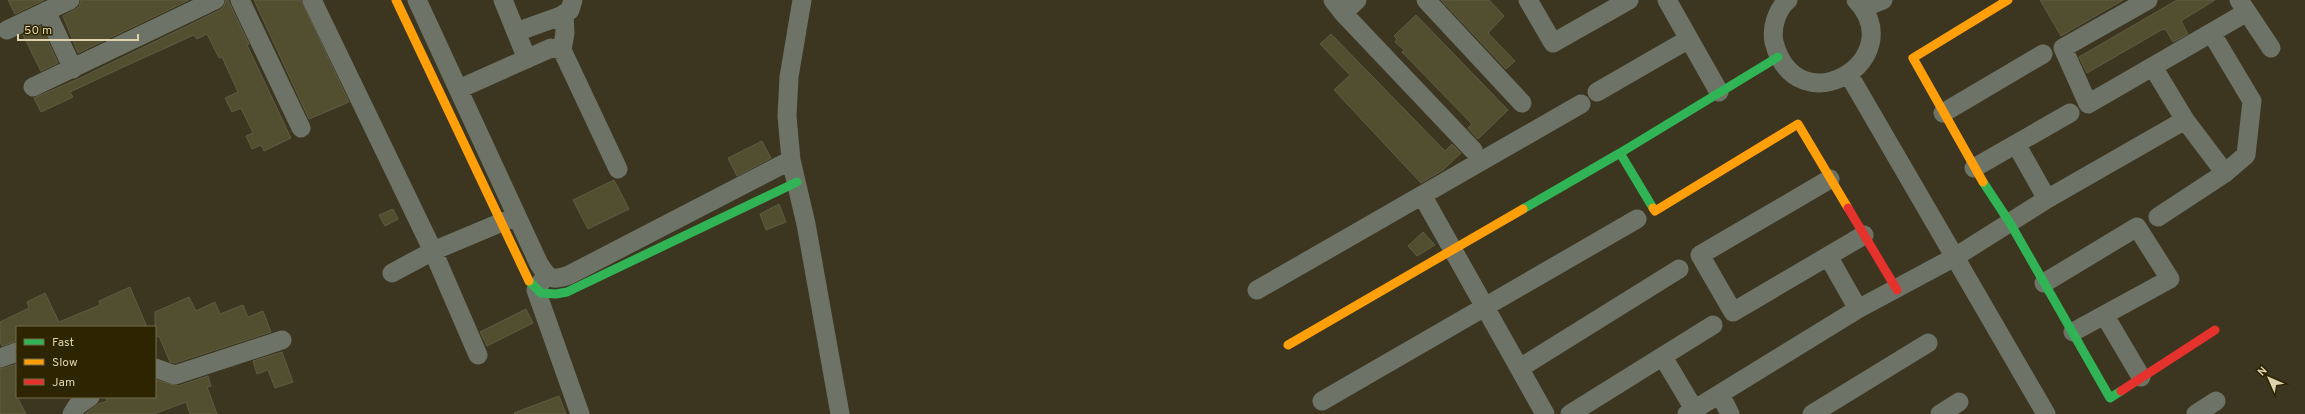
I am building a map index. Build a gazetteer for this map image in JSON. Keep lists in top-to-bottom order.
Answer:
{
  "legend": ["Fast", "Slow", "Jam"],
  "scale_bar": "50 m",
  "north": "top left"
}
